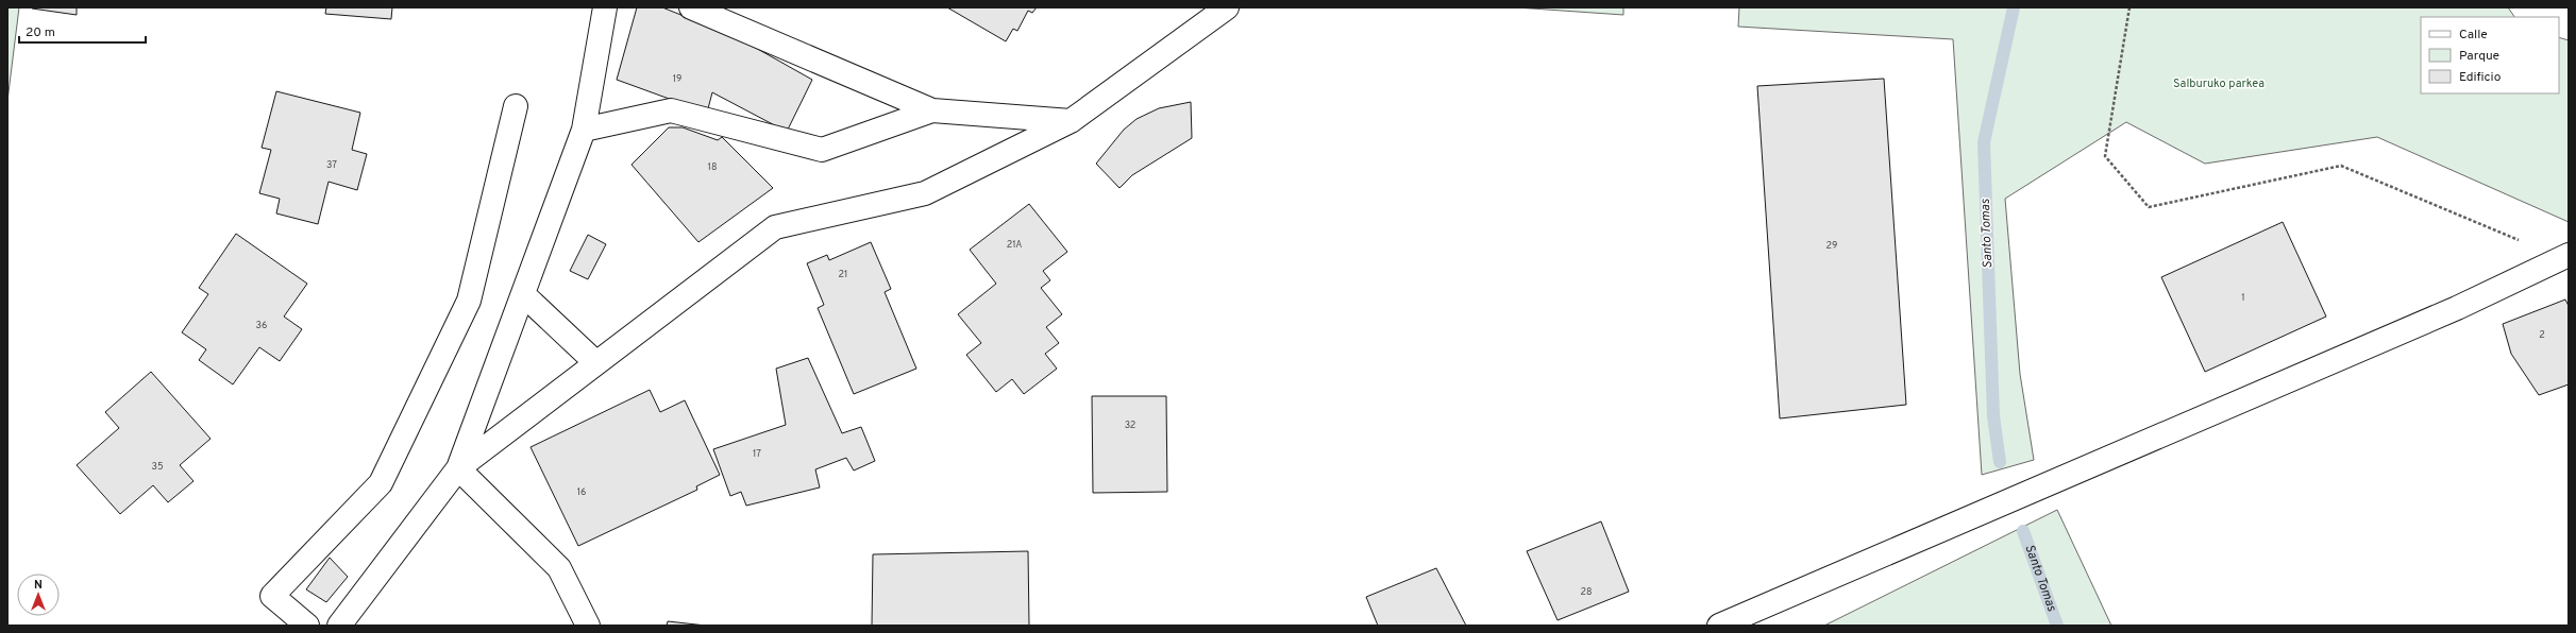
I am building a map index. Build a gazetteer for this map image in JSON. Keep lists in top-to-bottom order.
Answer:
{
  "water": ["Santo Tomas"],
  "parks": ["Salburuko parkea"],
  "house_numbers": [
    "19",
    "37",
    "18",
    "21A",
    "29",
    "21",
    "1",
    "36",
    "2",
    "32",
    "17",
    "35",
    "16",
    "28"
  ],
  "legend": ["Calle", "Parque", "Edificio"],
  "scale_bar": "20 m",
  "north": "top"
}
